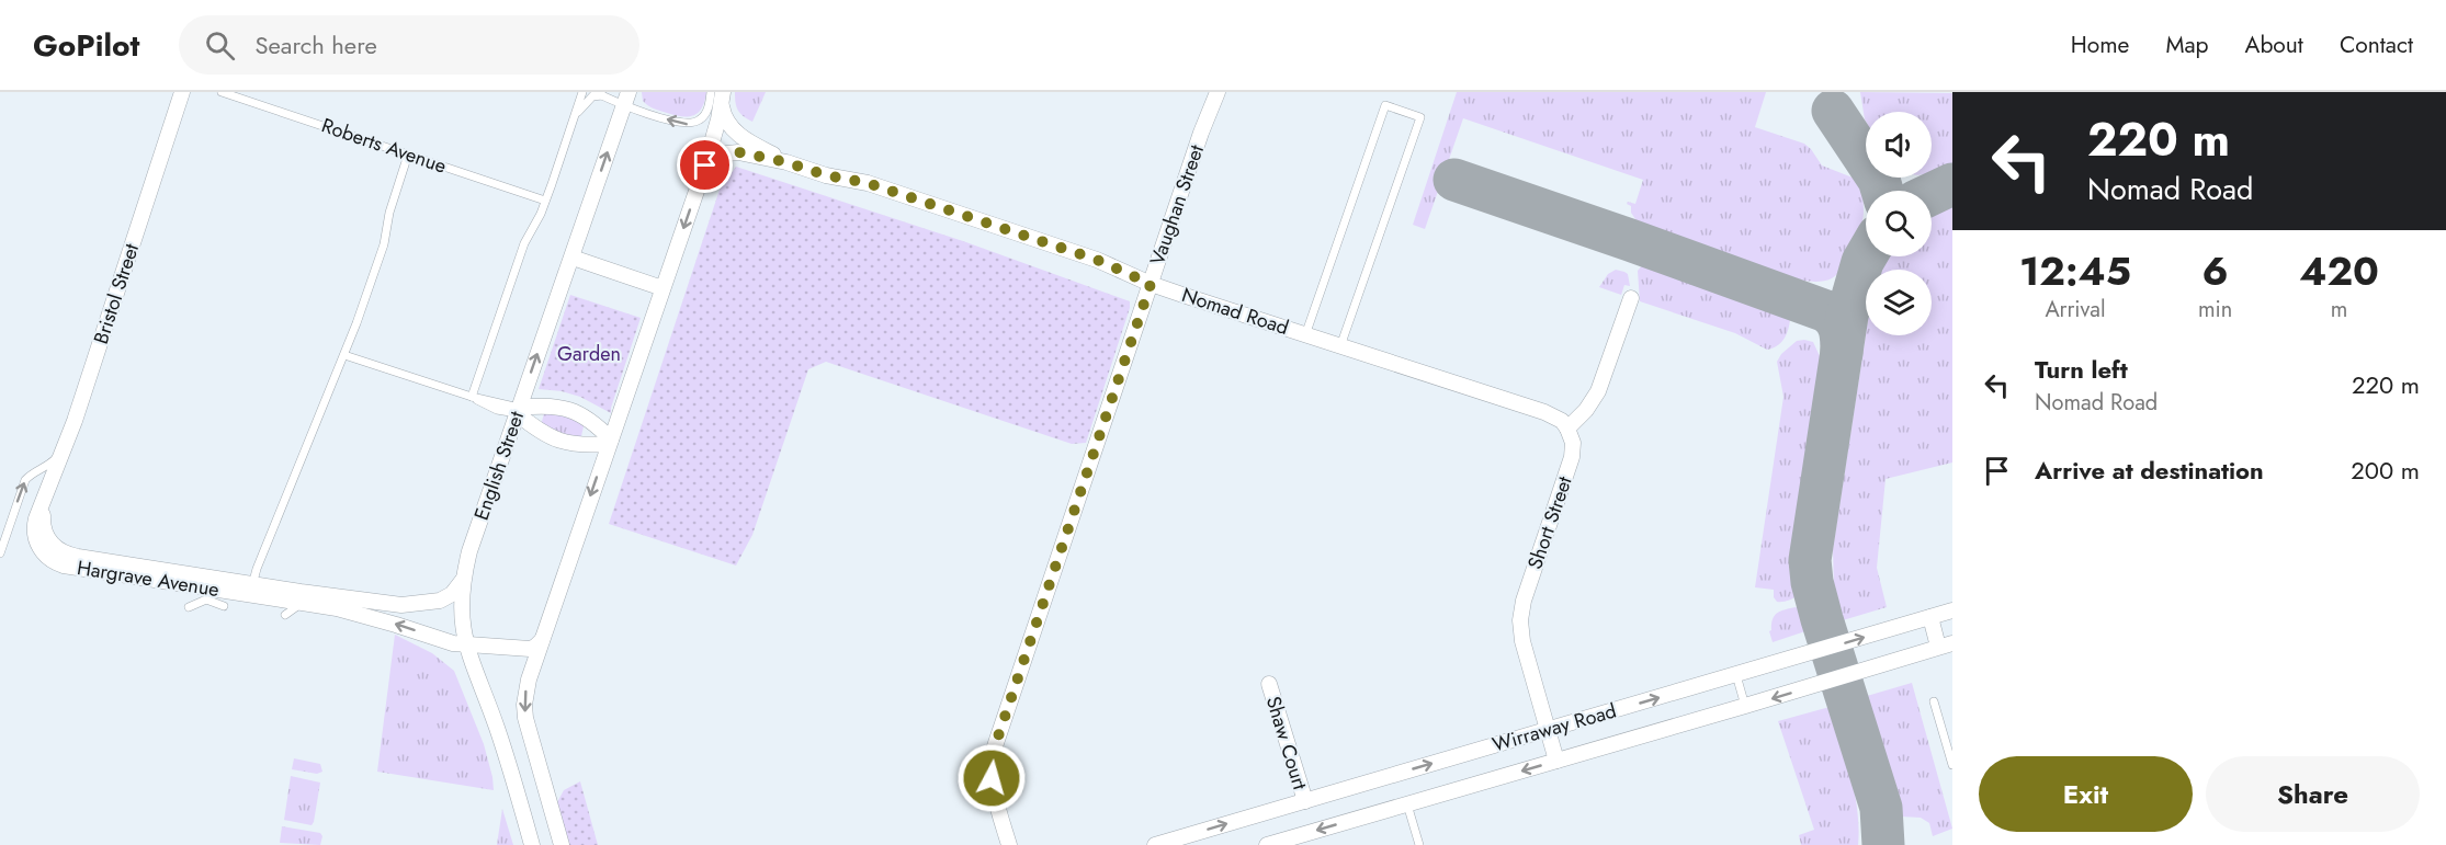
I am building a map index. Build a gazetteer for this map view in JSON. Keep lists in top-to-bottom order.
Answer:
{
  "streets": {
    "street": [
      "Vaughan Street",
      "Bristol Street",
      "Nomad Road",
      "English Street",
      "Short Street",
      "Hargrave Avenue",
      "Wirraway Road",
      "Shaw Court"
    ],
    "lane": ["Roberts Avenue"]
  },
  "crossings": [
    ["Vaughan Street", "Nomad Road"],
    ["Bristol Street", "Hargrave Avenue"],
    ["Nomad Road", "Short Street"],
    ["English Street", "Hargrave Avenue"],
    ["Short Street", "Wirraway Road"],
    ["Wirraway Road", "Shaw Court"]
  ],
  "parks": ["Garden"],
  "page": {
    "header": "GoPilot",
    "search": "Search here",
    "nav": [
      "Home",
      "Map",
      "About",
      "Contact"
    ],
    "turn": ["220 m", "Nomad Road"],
    "eta": [
      "12:45",
      "Arrival",
      "6",
      "min",
      "420",
      "m"
    ],
    "list": [
      {
        "name": "Turn left",
        "note": "Nomad Road",
        "value": "220 m"
      },
      {
        "name": "Arrive at destination",
        "value": "200 m"
      }
    ],
    "buttons": ["Exit", "Share"]
  }
}
